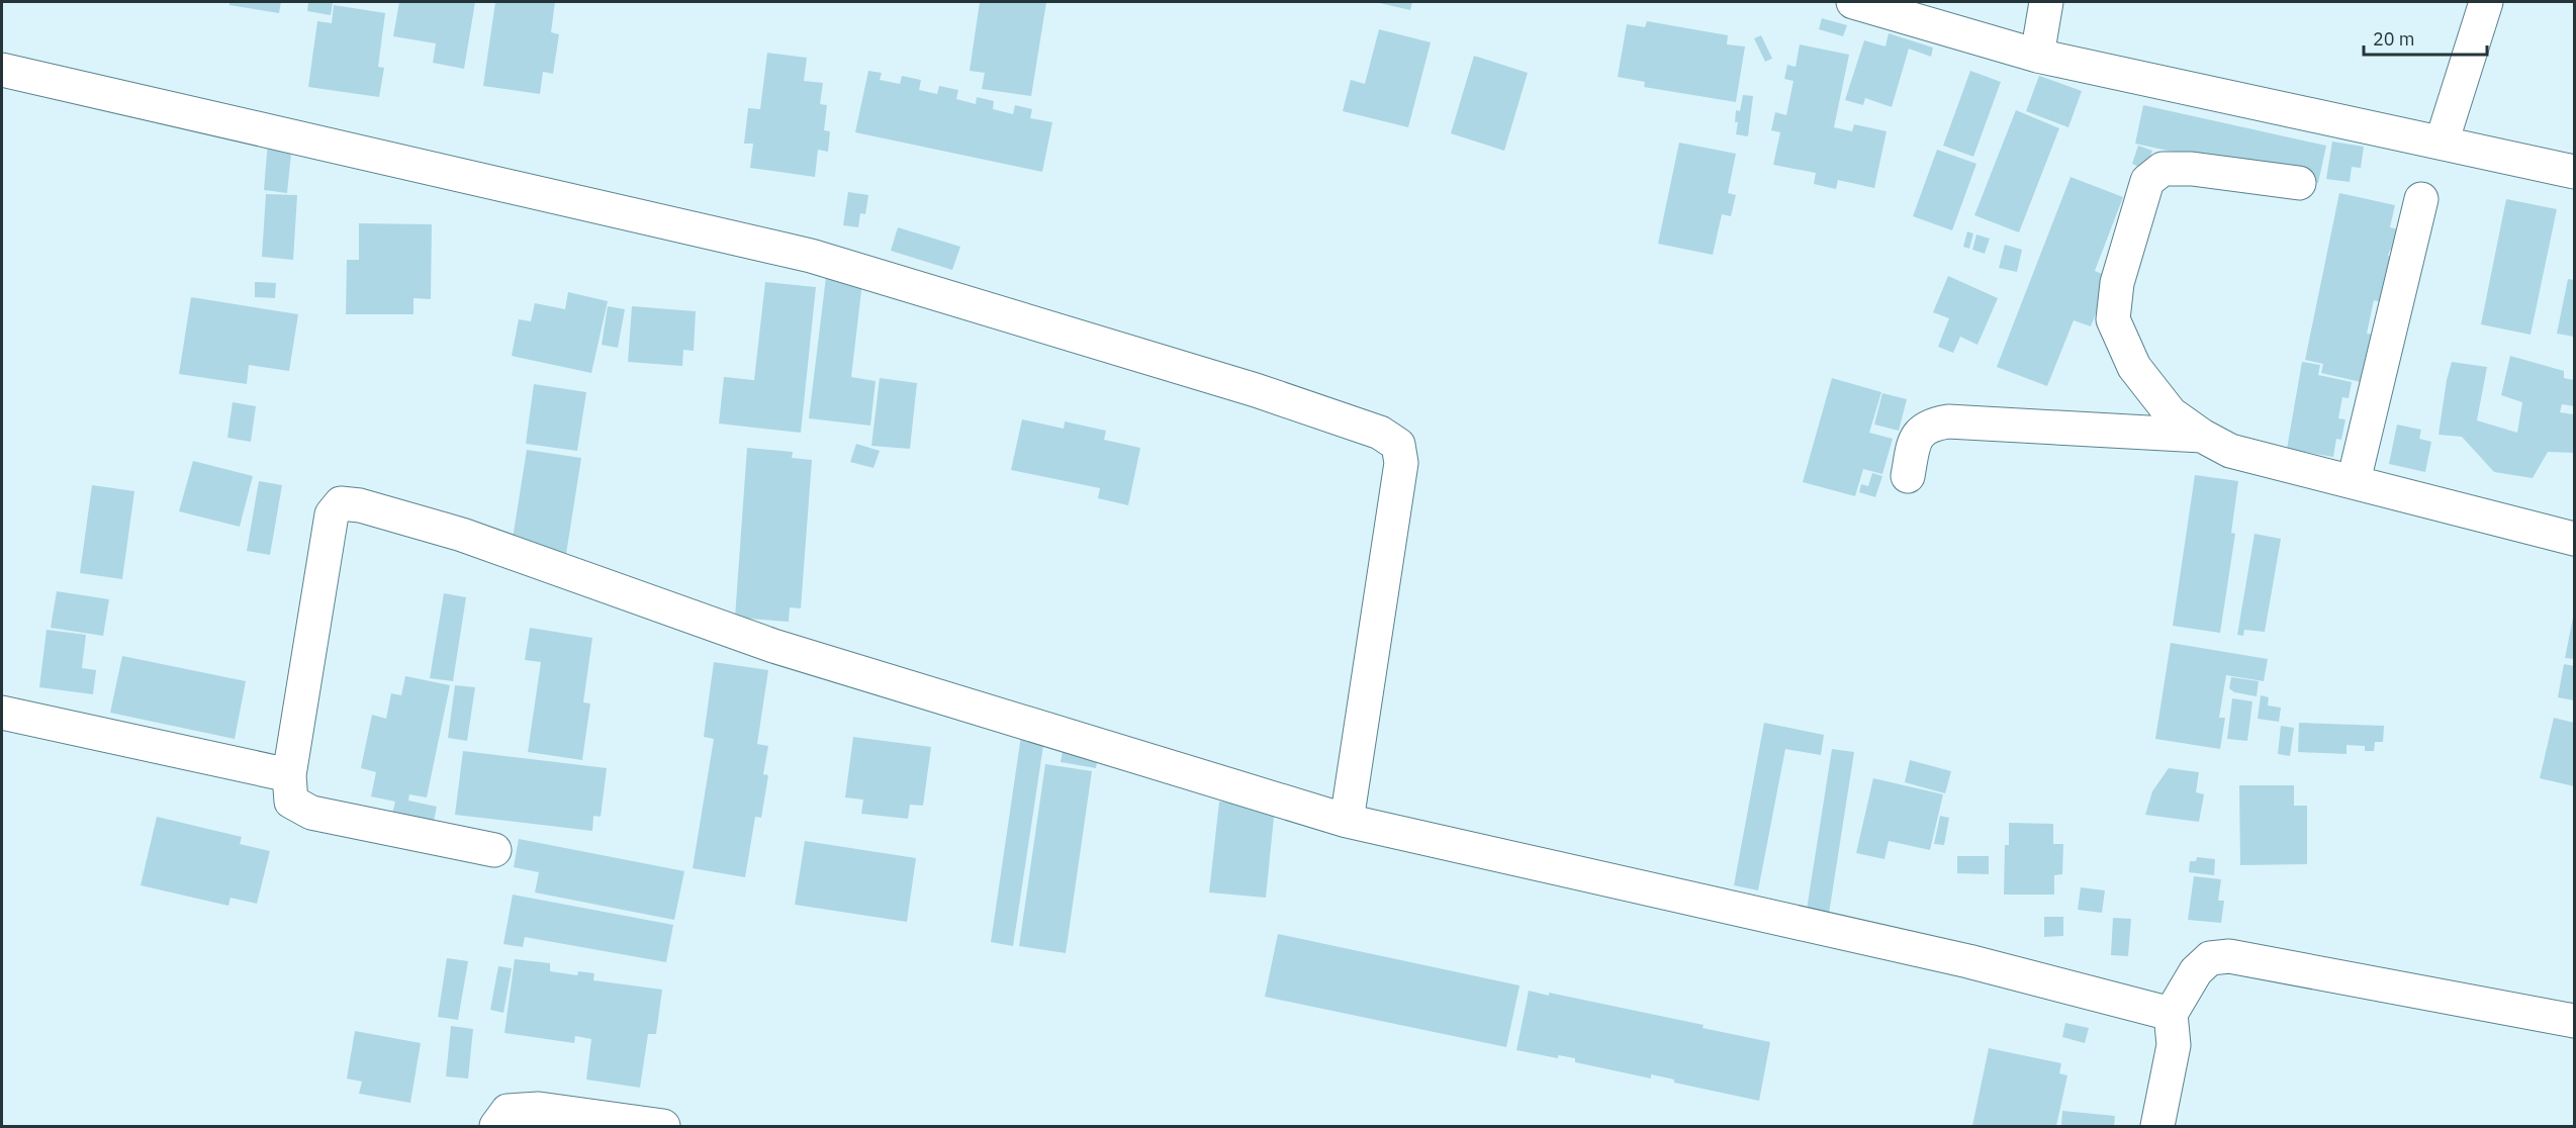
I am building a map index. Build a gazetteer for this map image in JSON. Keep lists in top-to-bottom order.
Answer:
{
  "scale_bar": "20 m"
}
